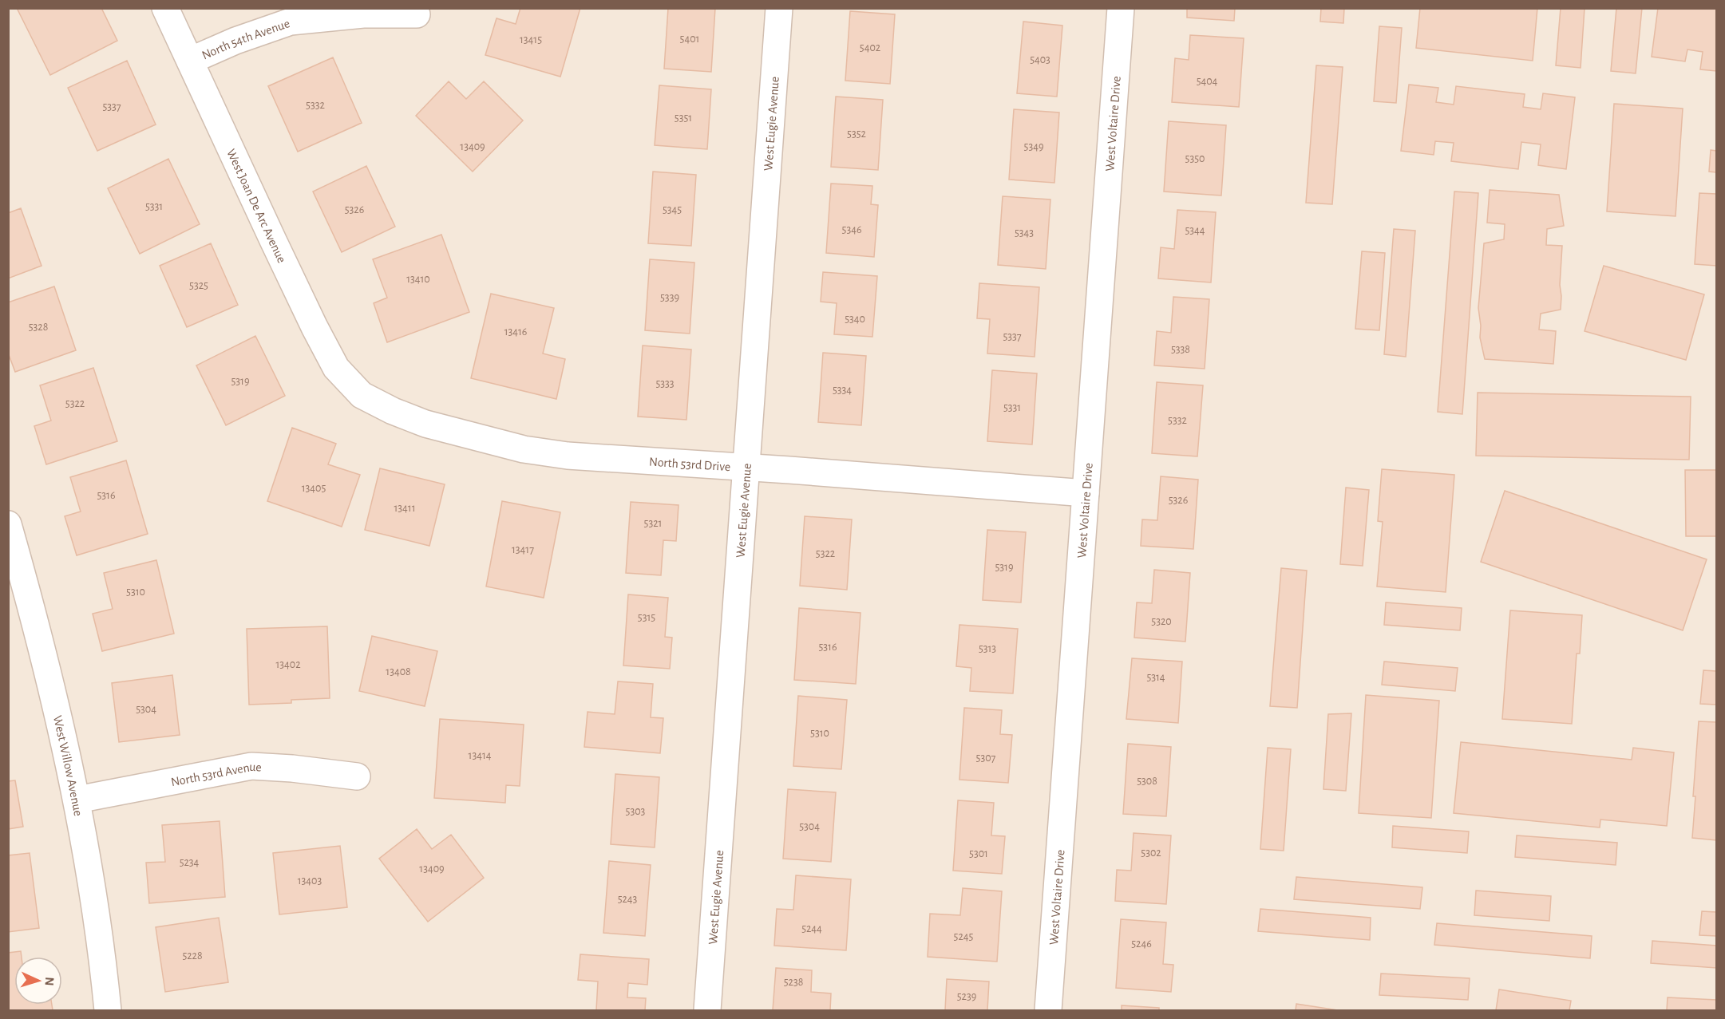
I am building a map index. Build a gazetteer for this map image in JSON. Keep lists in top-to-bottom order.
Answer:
{
  "streets": {
    "street": [
      "North 54th Avenue",
      "West Eugie Avenue",
      "West Voltaire Drive",
      "West Joan De Arc Avenue",
      "North 53rd Drive",
      "West Willow Avenue",
      "North 53rd Avenue"
    ]
  },
  "crossings": [
    ["North 54th Avenue", "West Joan De Arc Avenue"],
    ["West Eugie Avenue", "North 53rd Drive"],
    ["West Voltaire Drive", "North 53rd Drive"],
    ["West Joan De Arc Avenue", "North 53rd Drive"],
    ["West Willow Avenue", "North 53rd Avenue"]
  ],
  "house_numbers": [
    "5401",
    "13415",
    "5402",
    "5403",
    "5404",
    "5332",
    "5337",
    "5351",
    "5352",
    "13409",
    "5349",
    "5350",
    "5331",
    "5326",
    "5345",
    "5346",
    "5344",
    "5343",
    "13410",
    "5325",
    "5339",
    "5340",
    "5328",
    "13416",
    "5337",
    "5338",
    "5319",
    "5333",
    "5334",
    "5322",
    "5331",
    "5332",
    "13405",
    "5316",
    "5326",
    "13411",
    "5321",
    "13417",
    "5322",
    "5319",
    "5310",
    "5315",
    "5320",
    "5316",
    "5313",
    "13402",
    "13408",
    "5314",
    "5304",
    "5310",
    "13414",
    "5307",
    "5308",
    "5303",
    "5304",
    "5302",
    "5301",
    "5234",
    "13409",
    "13403",
    "5243",
    "5244",
    "5245",
    "5246",
    "5228",
    "5238",
    "5239"
  ],
  "north": "right"
}
